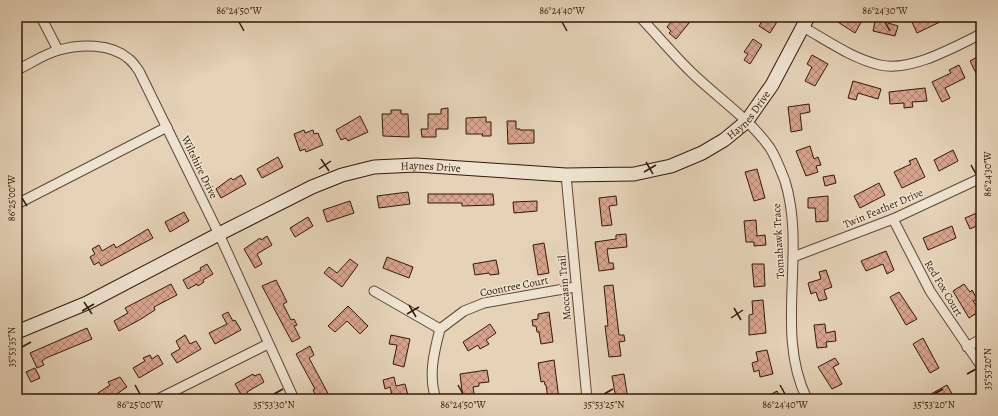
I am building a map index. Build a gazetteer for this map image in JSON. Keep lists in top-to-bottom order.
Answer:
{
  "streets": {
    "street": [
      "Haynes Drive",
      "Wiltshire Drive",
      "Twin Feather Drive",
      "Tomahawk Trace",
      "Coontree Court",
      "Moccasin Trail",
      "Red Fox Court"
    ]
  },
  "crossings": [
    ["Haynes Drive", "Wiltshire Drive"],
    ["Haynes Drive", "Tomahawk Trace"],
    ["Haynes Drive", "Moccasin Trail"],
    ["Twin Feather Drive", "Tomahawk Trace"],
    ["Twin Feather Drive", "Red Fox Court"],
    ["Coontree Court", "Moccasin Trail"]
  ],
  "coordinates": [
    "86°24'50\"W",
    "86°24'40\"W",
    "86°24'30\"W",
    "86°25'00\"W",
    "35°53'35\"N",
    "35°53'20\"N",
    "35°53'30\"N",
    "35°53'25\"N"
  ]
}
